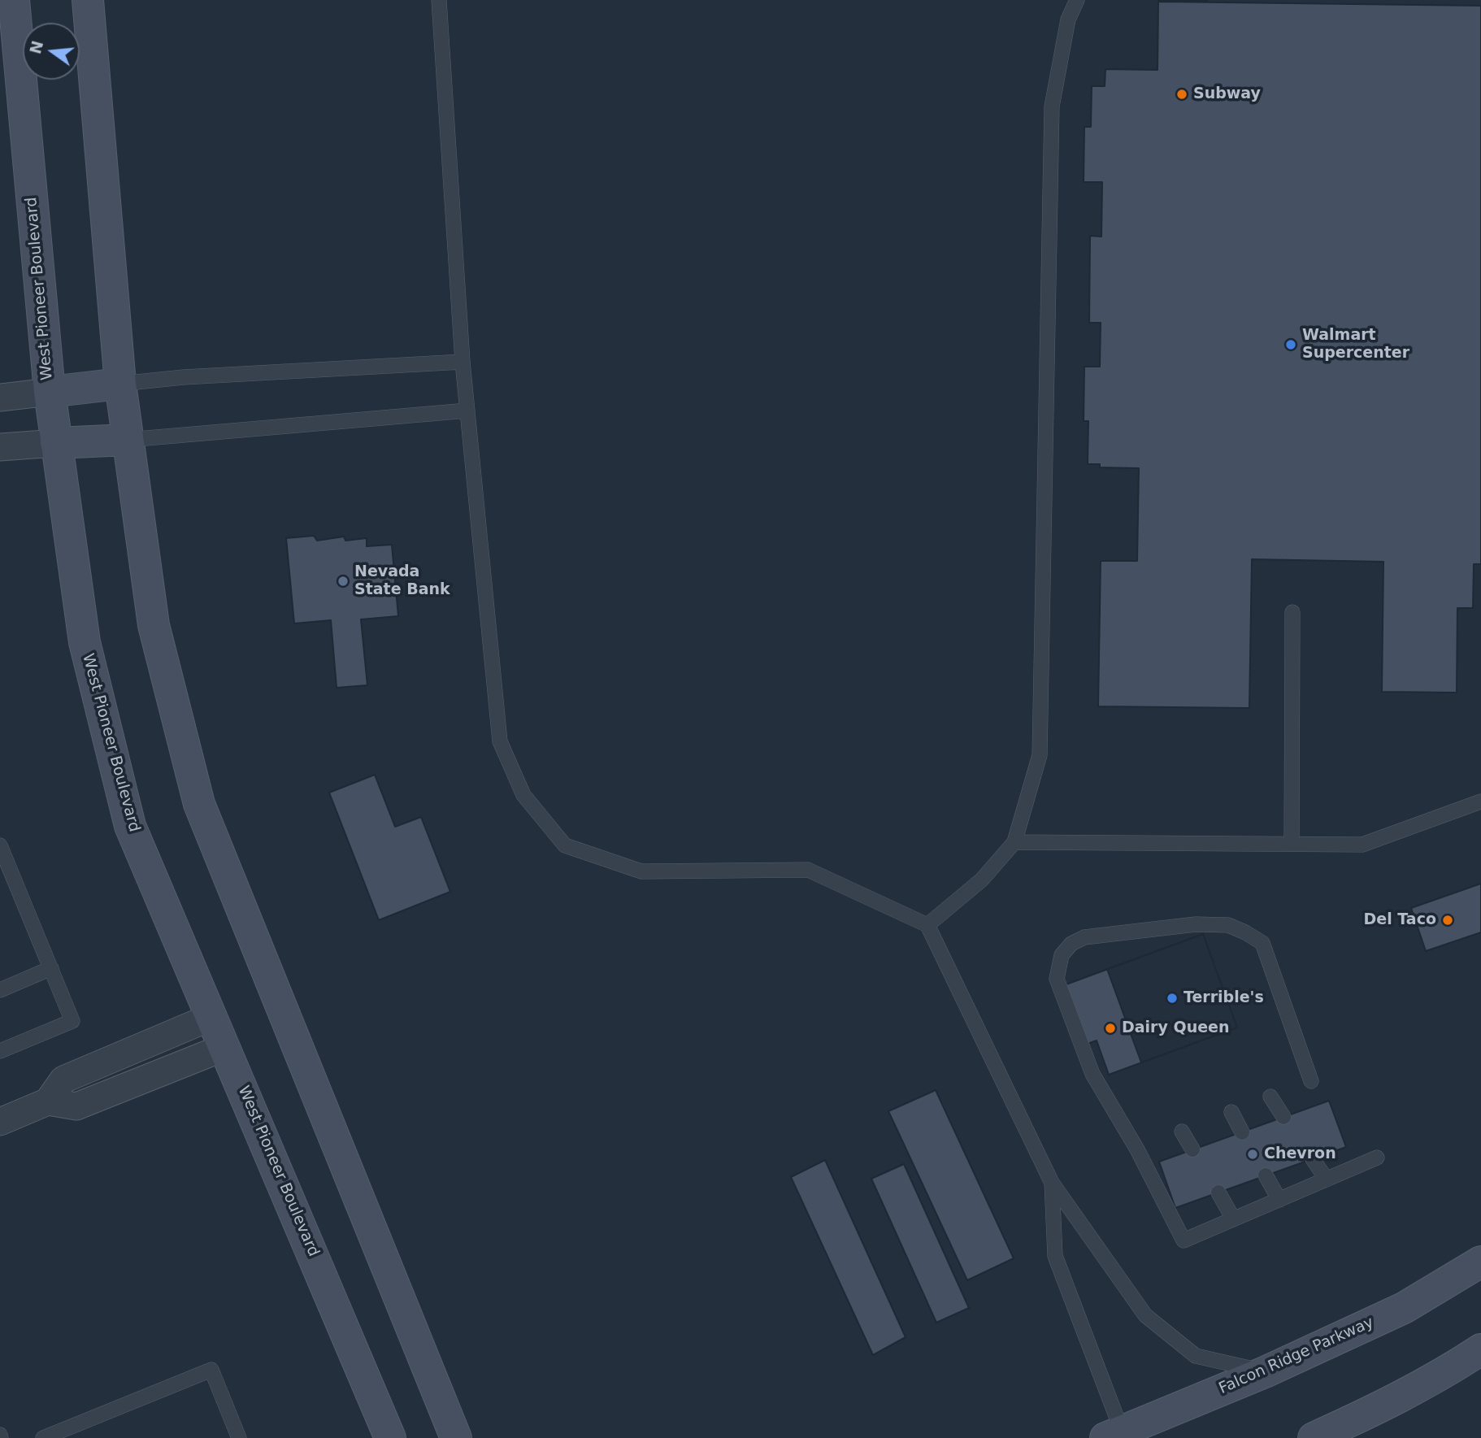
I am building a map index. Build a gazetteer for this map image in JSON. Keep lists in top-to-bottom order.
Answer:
{
  "streets": {
    "main road": ["West Pioneer Boulevard", "Falcon Ridge Parkway"]
  },
  "places": [
    "Subway",
    "Walmart Supercenter",
    "Nevada State Bank",
    "Del Taco",
    "Terrible's",
    "Dairy Queen",
    "Chevron"
  ],
  "north": "left"
}
